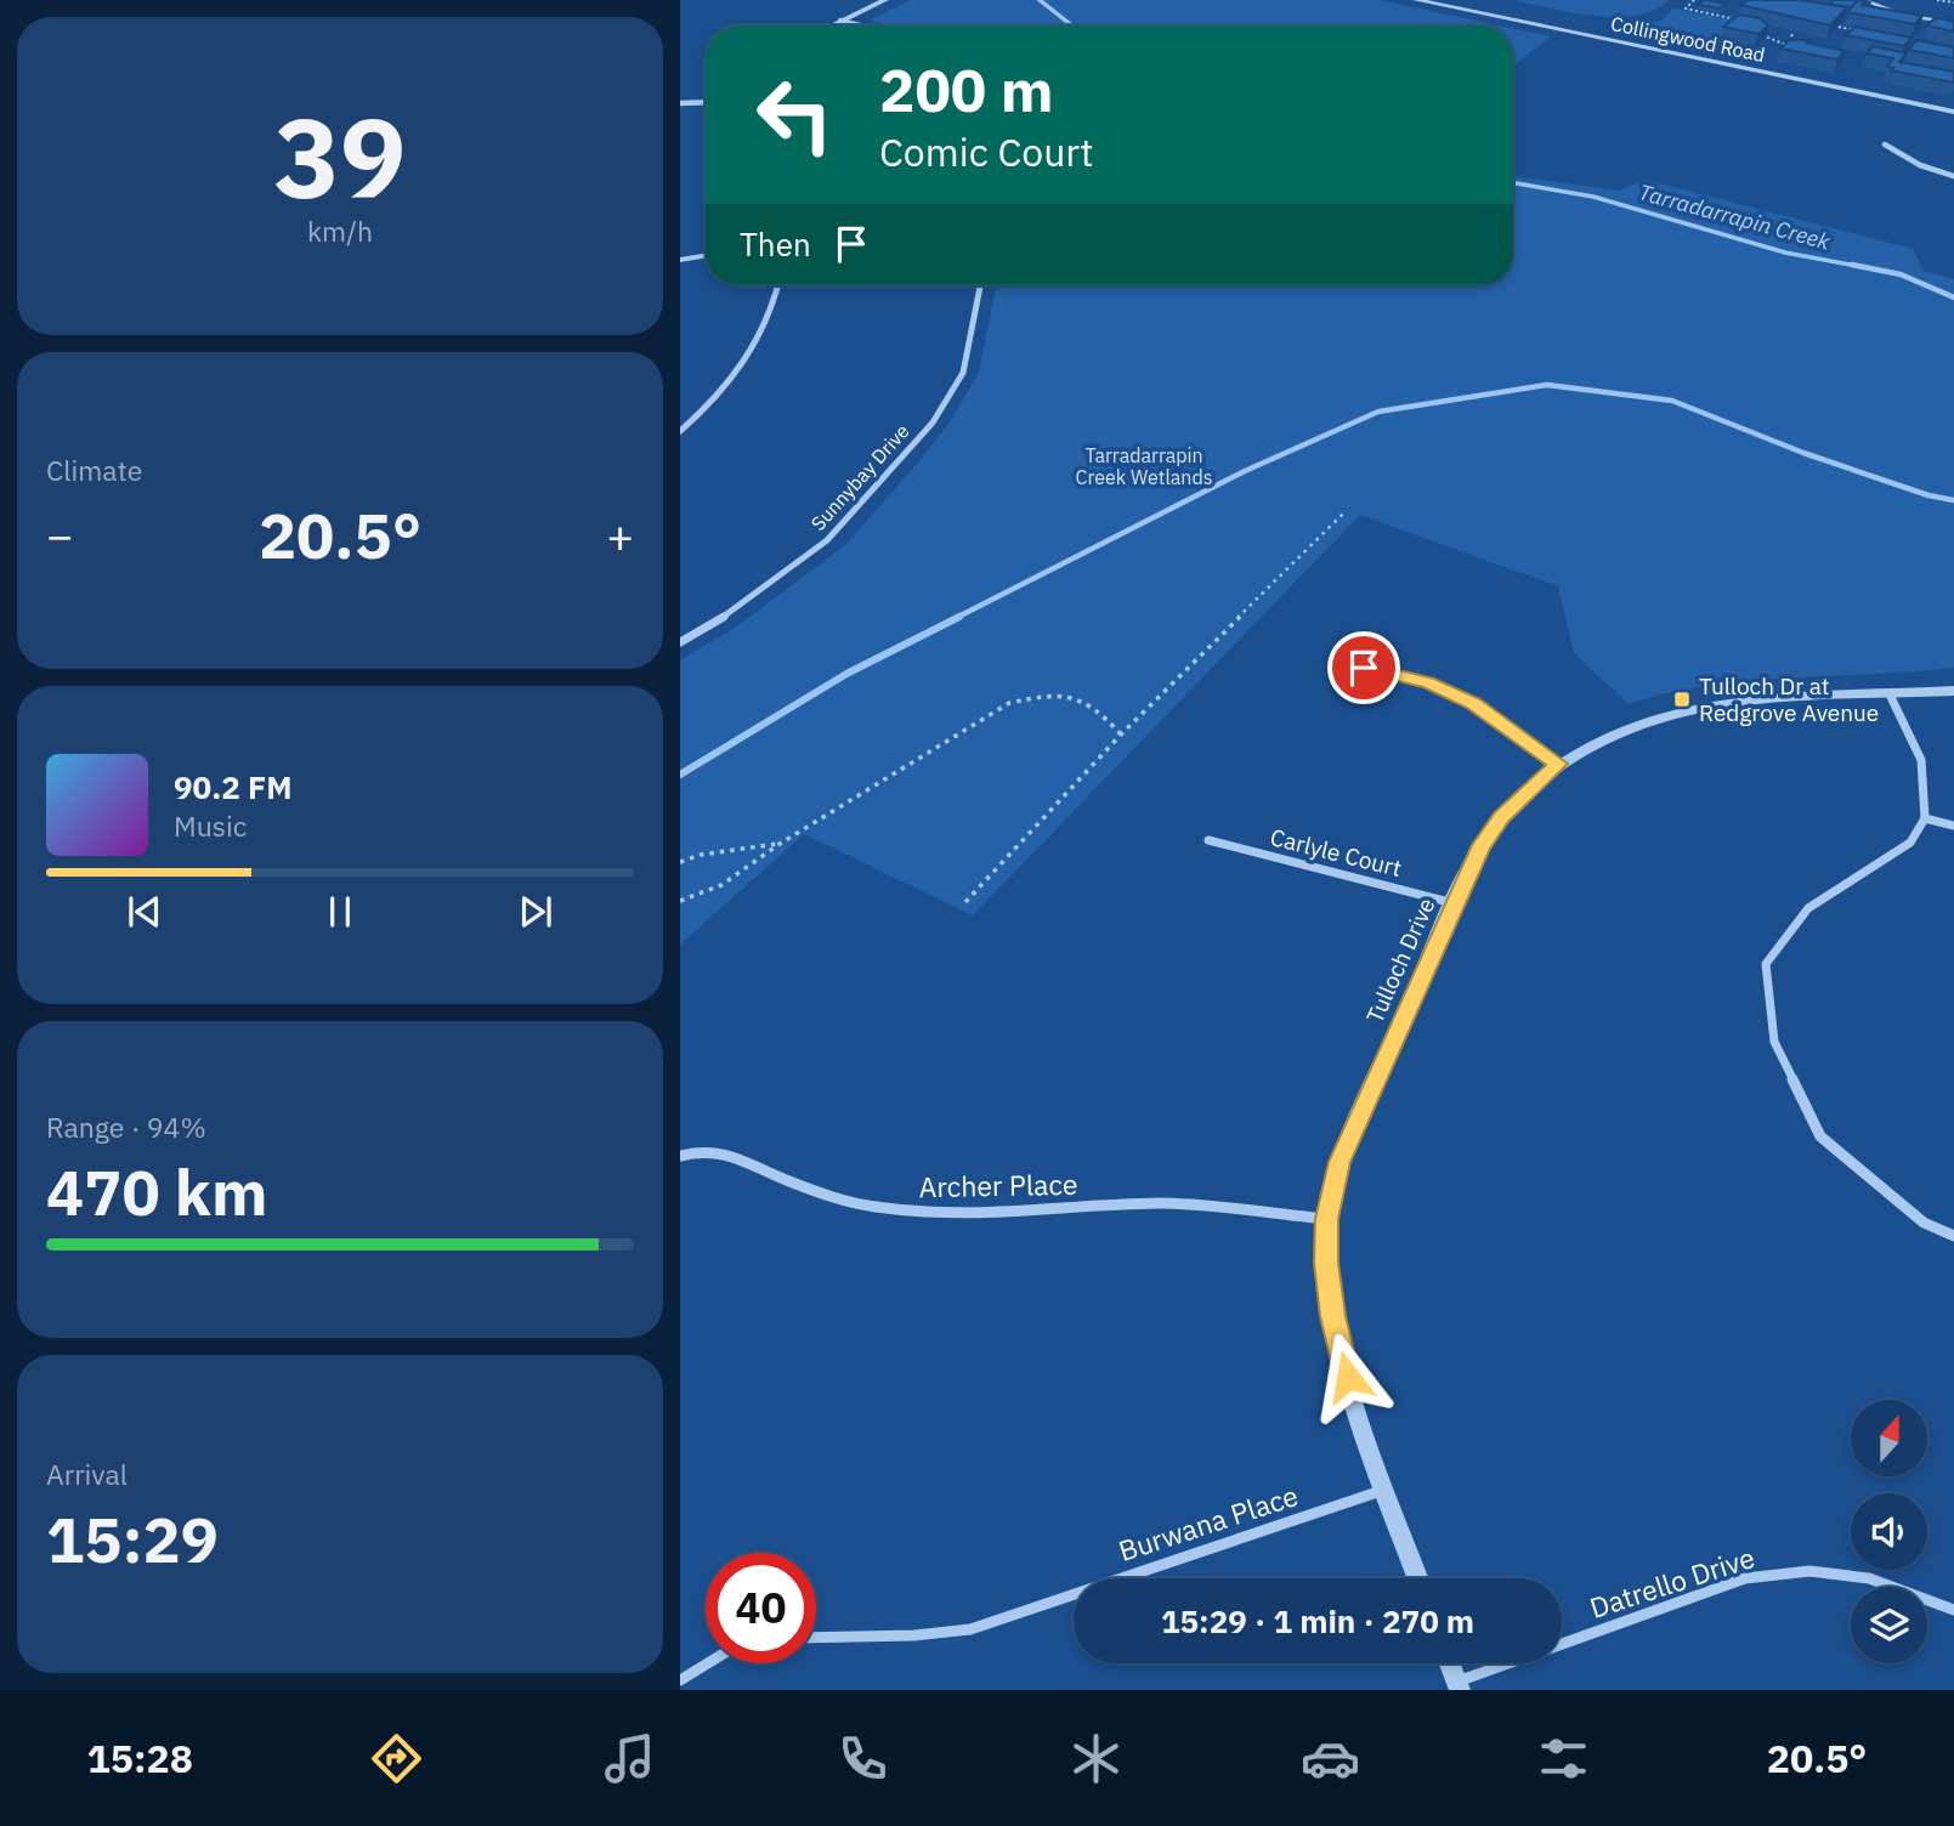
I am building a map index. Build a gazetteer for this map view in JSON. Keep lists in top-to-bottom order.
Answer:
{
  "streets": {
    "street": [
      "Collingwood Road",
      "Sunnybay Drive",
      "Carlyle Court",
      "Tulloch Drive",
      "Archer Place",
      "Burwana Place",
      "Datrello Drive"
    ]
  },
  "crossings": [
    ["Carlyle Court", "Tulloch Drive"],
    ["Tulloch Drive", "Archer Place"],
    ["Tulloch Drive", "Burwana Place"]
  ],
  "water": ["Tarradarrapin Creek"],
  "parks": ["Tarradarrapin Creek Wetlands"],
  "places": {
    "transit": ["Tulloch Dr at Redgrove Avenue"]
  },
  "north": "top",
  "page": {
    "tile": [
      ["39", "km/h"],
      "Climate",
      ["Range · 94%", "470 km"],
      ["Arrival", "15:29"]
    ],
    "turn": ["200 m", "Comic Court"],
    "then": "Then",
    "heat": ["−", "20.5°", "+"],
    "song": ["90.2 FM", "Music"],
    "limit": "40",
    "trip": "15:29 · 1 min · 270 m",
    "tabs": ["15:28", "20.5°"]
  }
}
